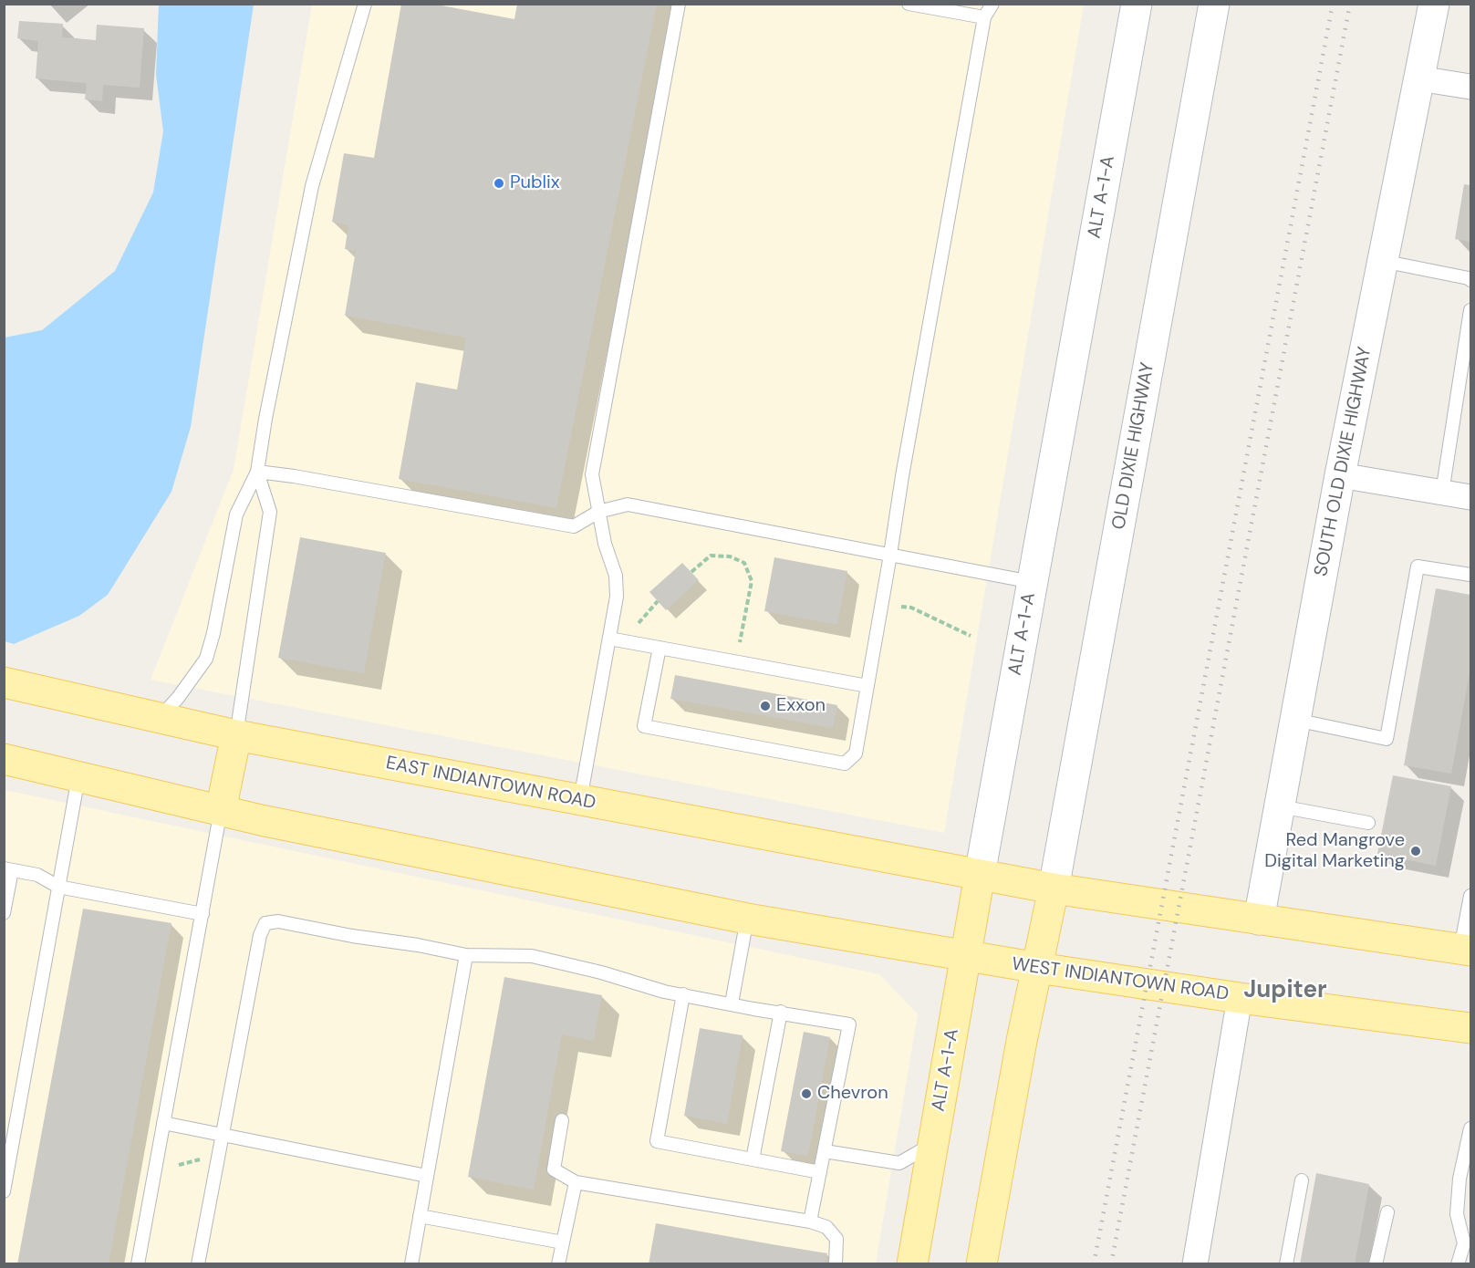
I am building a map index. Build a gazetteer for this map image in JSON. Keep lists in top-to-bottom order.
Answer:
{
  "streets": {
    "main road": [
      "ALT A-1-A",
      "OLD DIXIE HIGHWAY",
      "SOUTH OLD DIXIE HIGHWAY",
      "EAST INDIANTOWN ROAD",
      "WEST INDIANTOWN ROAD"
    ]
  },
  "crossings": [
    ["ALT A-1-A", "EAST INDIANTOWN ROAD"],
    ["ALT A-1-A", "WEST INDIANTOWN ROAD"]
  ],
  "districts": ["Jupiter"],
  "places": [
    "Publix",
    "Exxon",
    "Red Mangrove Digital Marketing",
    "Chevron"
  ]
}
